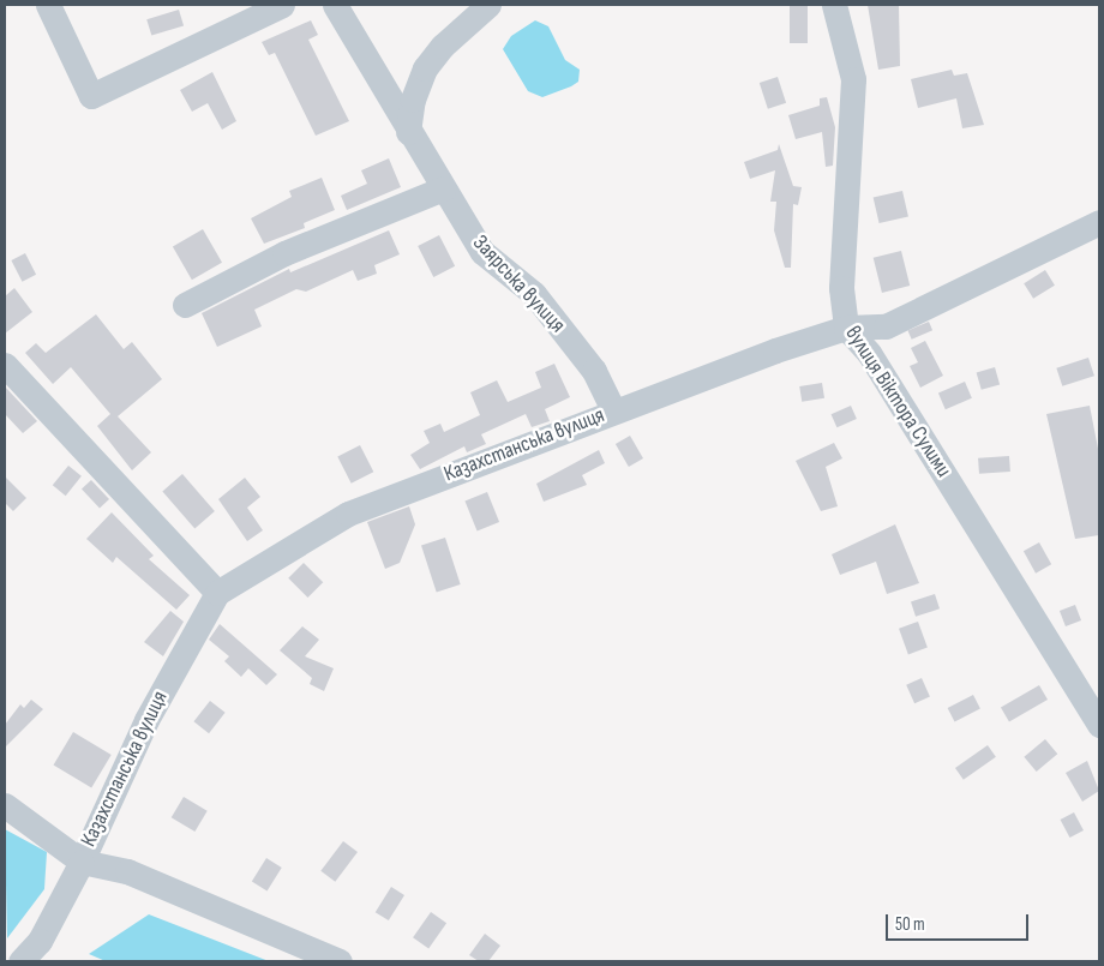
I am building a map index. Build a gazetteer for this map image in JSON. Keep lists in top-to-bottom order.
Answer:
{
  "streets": {
    "street": ["Заярська вулиця", "вулиця Віктора Сулими", "Казахстанська вулиця"]
  },
  "crossings": [
    ["Заярська вулиця", "Казахстанська вулиця"],
    ["вулиця Віктора Сулими", "Казахстанська вулиця"]
  ],
  "scale_bar": "50 m"
}
